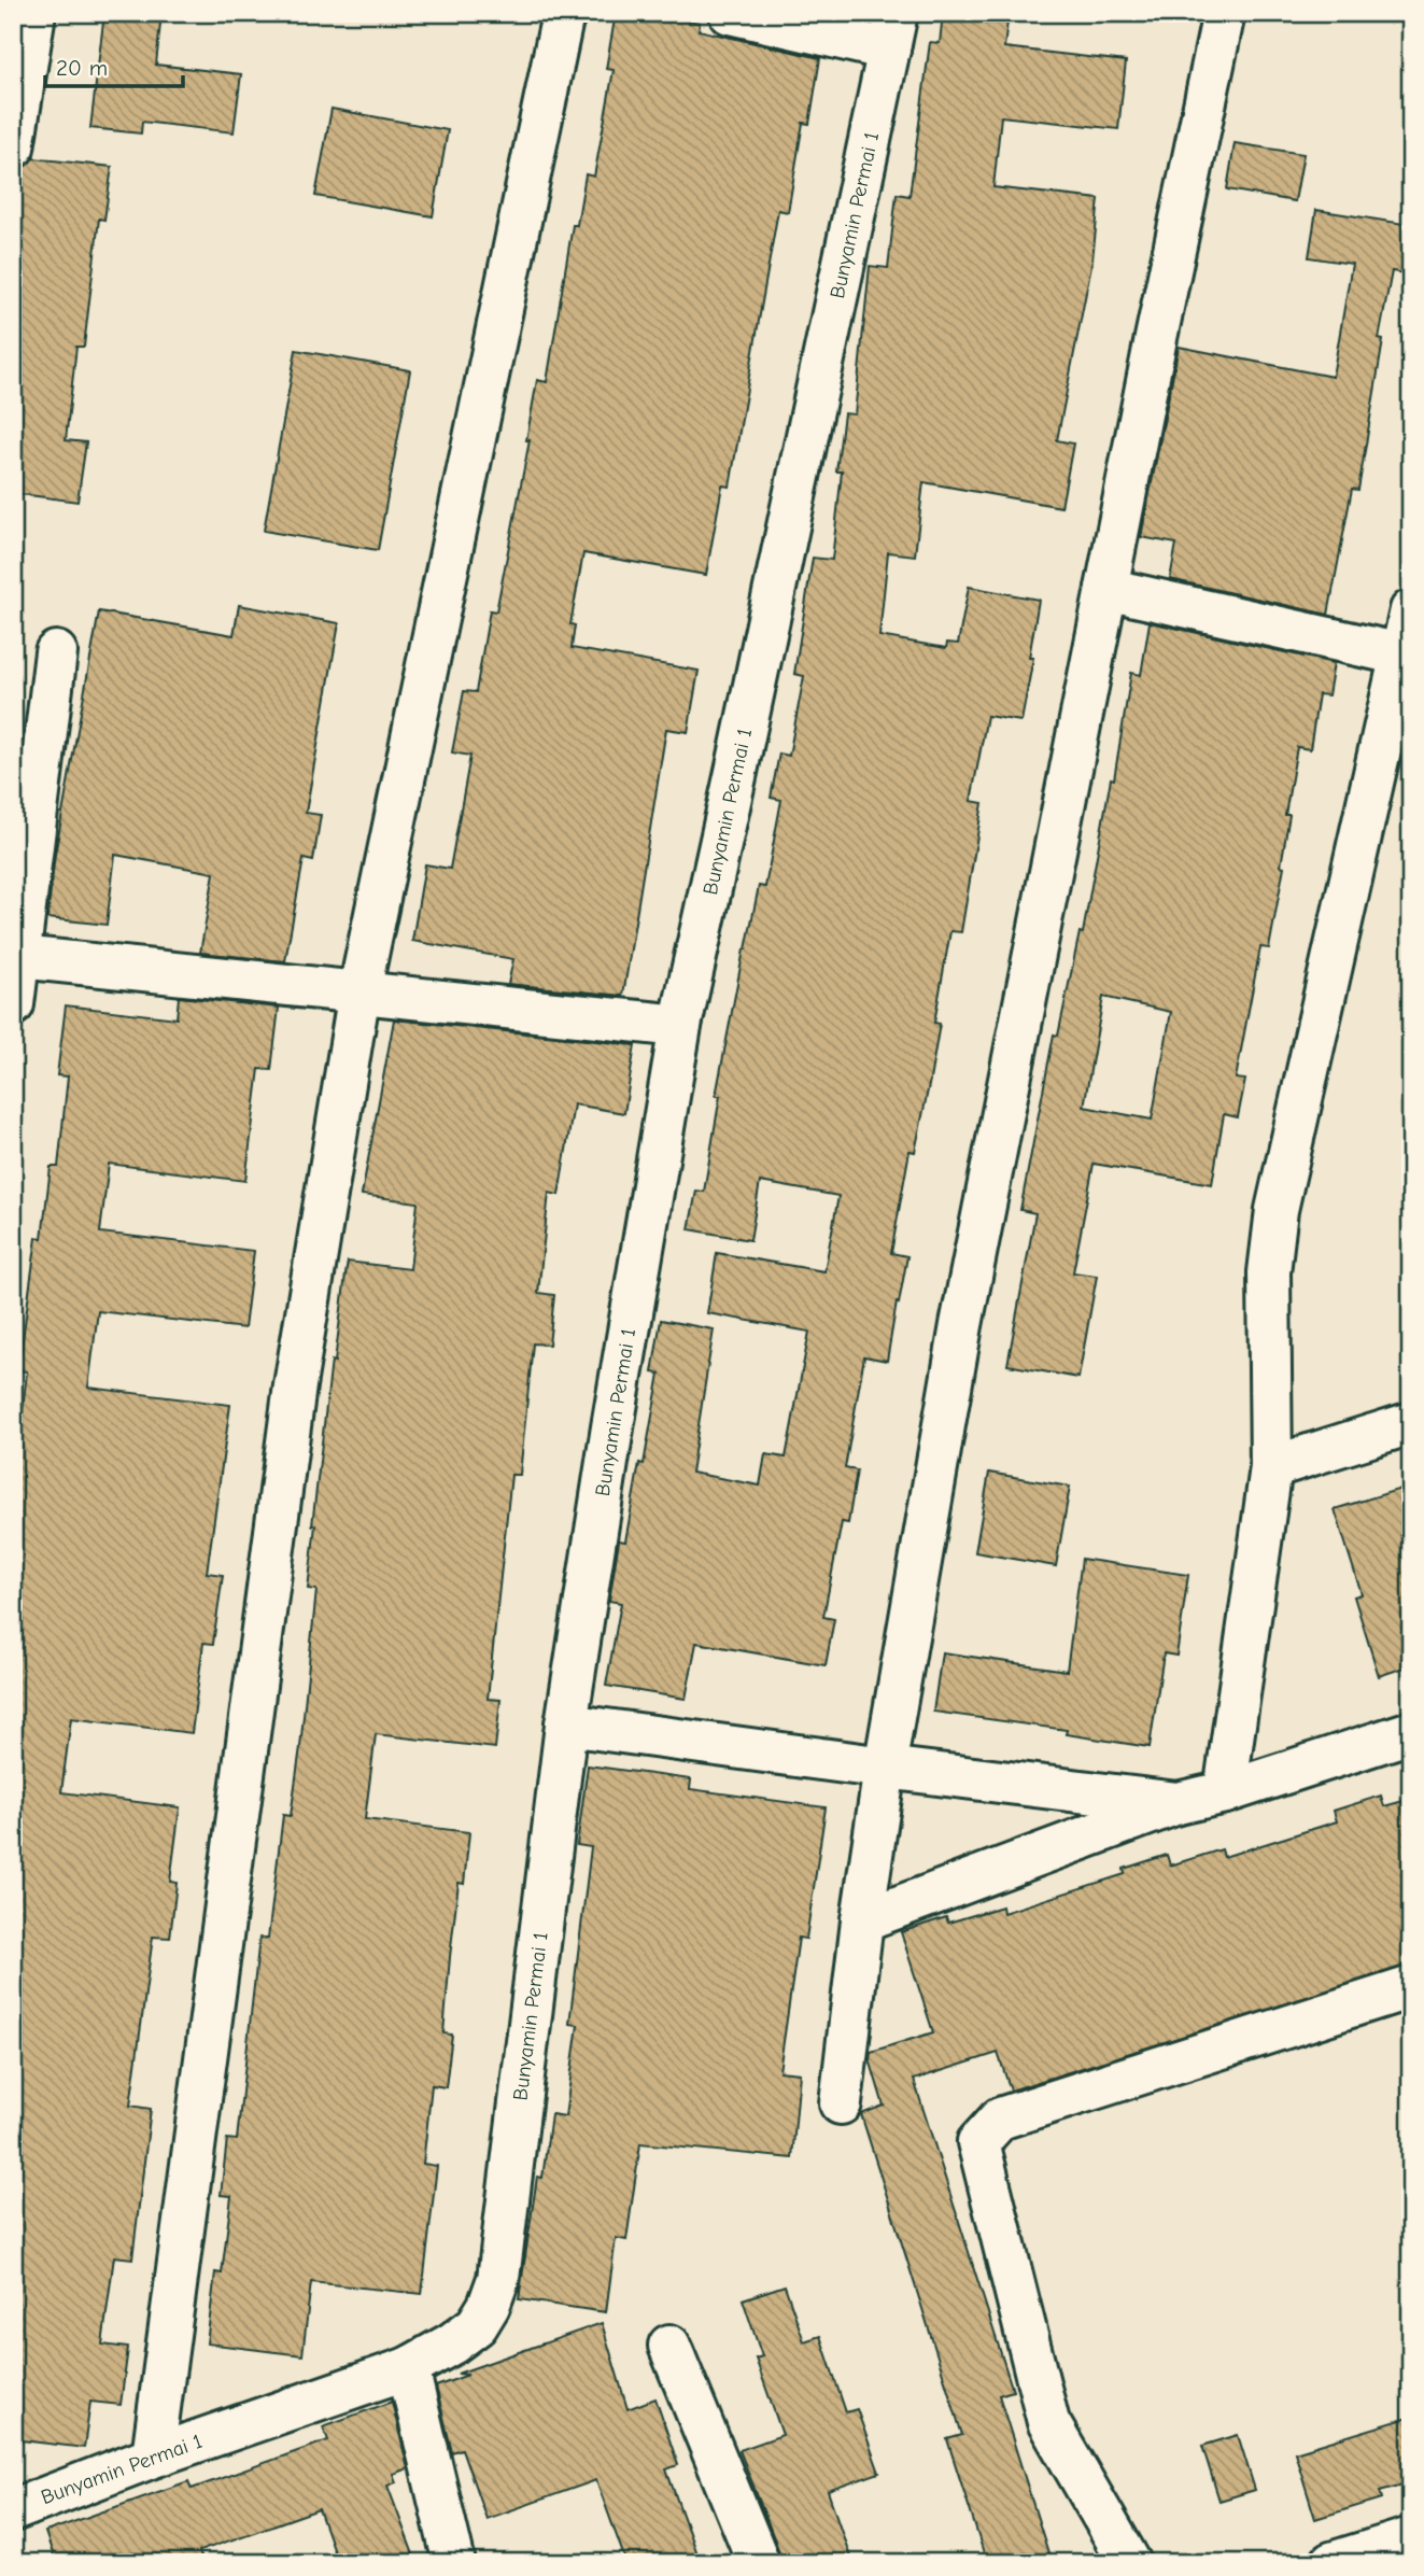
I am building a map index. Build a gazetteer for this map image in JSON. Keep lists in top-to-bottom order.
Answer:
{
  "streets": {
    "street": ["Bunyamin Permai 1"]
  },
  "scale_bar": "20 m"
}
